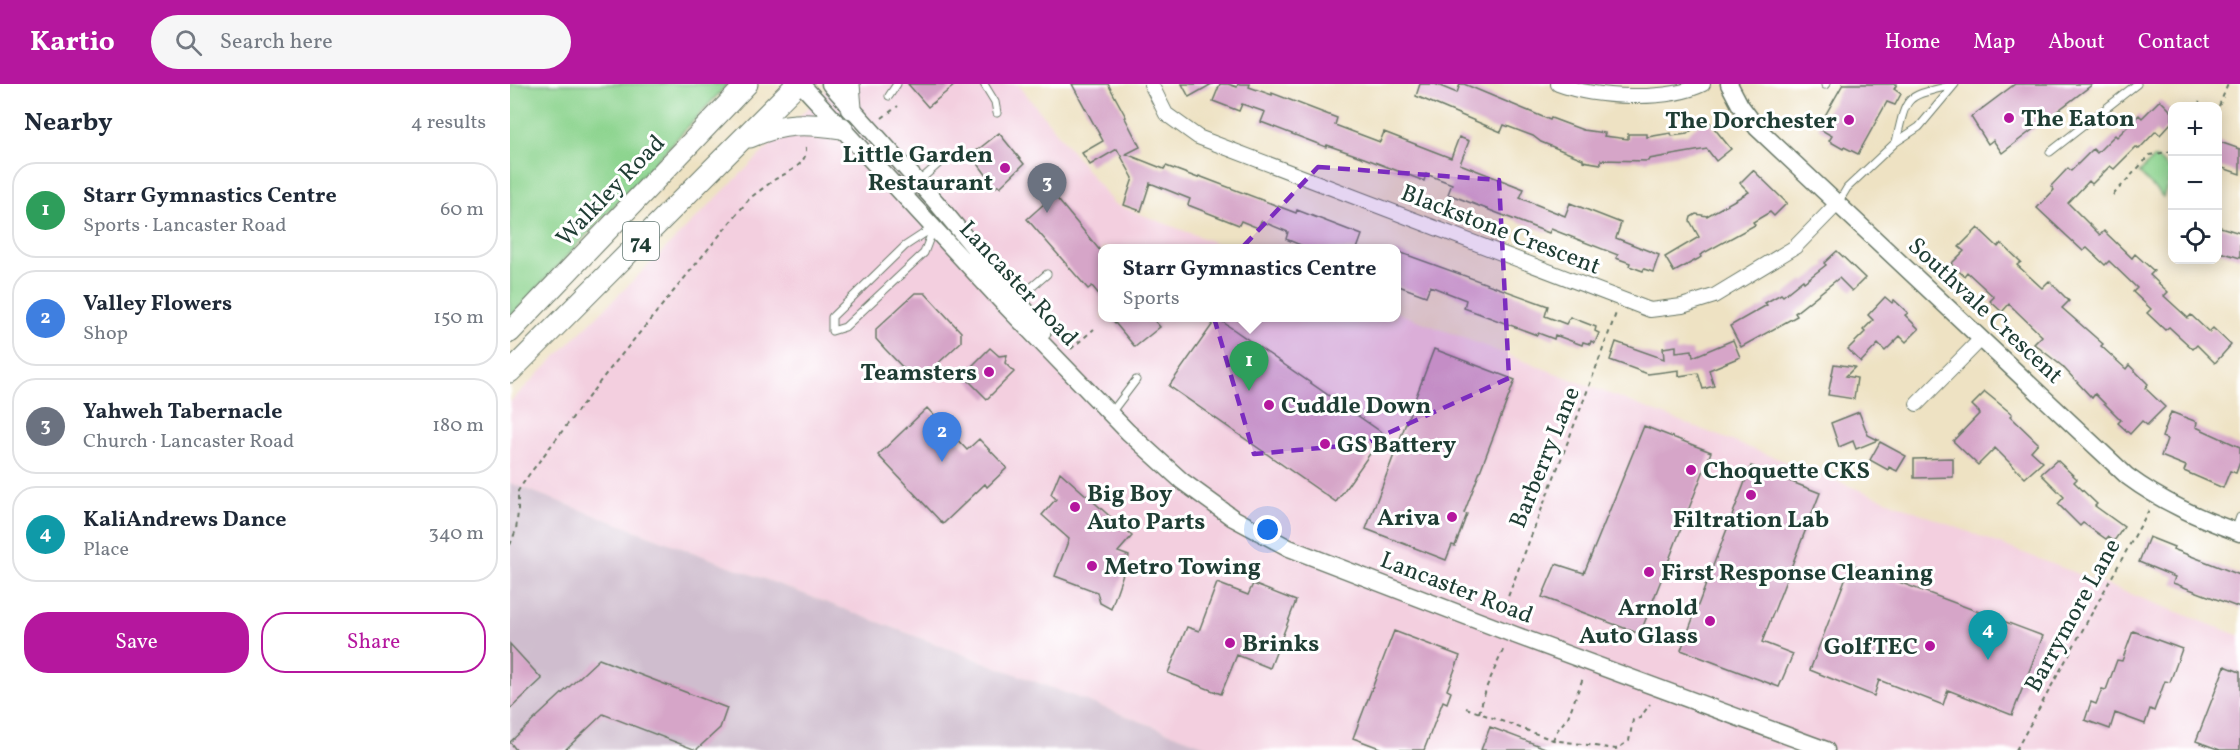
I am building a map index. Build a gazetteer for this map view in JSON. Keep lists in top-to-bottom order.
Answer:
{
  "streets": {
    "main road": ["Walkley Road", "74"],
    "street": ["Blackstone Crescent", "Lancaster Road", "Southvale Crescent"],
    "path": ["Barberry Lane", "Barrymore Lane"]
  },
  "crossings": [
    ["Blackstone Crescent", "Southvale Crescent"],
    ["Blackstone Crescent", "Barberry Lane"],
    ["74", "Lancaster Road"],
    ["Lancaster Road", "Barberry Lane"],
    ["Southvale Crescent", "Barrymore Lane"]
  ],
  "places": [
    "The Eaton",
    "The Dorchester",
    "Little Garden Restaurant",
    "Teamsters",
    "Cuddle Down",
    "GS Battery",
    "Choquette CKS",
    "Filtration Lab",
    "Big Boy Auto Parts",
    "Ariva",
    "Metro Towing",
    "First Response Cleaning",
    "Arnold Auto Glass",
    "Brinks",
    "GolfTEC"
  ],
  "page": {
    "header": "Kartio",
    "search": "Search here",
    "nav": [
      "Home",
      "Map",
      "About",
      "Contact"
    ],
    "heading": ["Nearby", "4 results"],
    "map_buttons": ["+", "−"],
    "list": [
      {
        "mark": "1",
        "name": "Starr Gymnastics Centre",
        "note": "Sports · Lancaster Road",
        "value": "60 m"
      },
      {
        "mark": "2",
        "name": "Valley Flowers",
        "note": "Shop",
        "value": "150 m"
      },
      {
        "mark": "3",
        "name": "Yahweh Tabernacle",
        "note": "Church · Lancaster Road",
        "value": "180 m"
      },
      {
        "mark": "4",
        "name": "KaliAndrews Dance",
        "note": "Place",
        "value": "340 m"
      }
    ],
    "pins": [
      "3",
      "1",
      "2",
      "4"
    ],
    "popup": ["Starr Gymnastics Centre", "Sports"],
    "buttons": ["Save", "Share"]
  }
}
